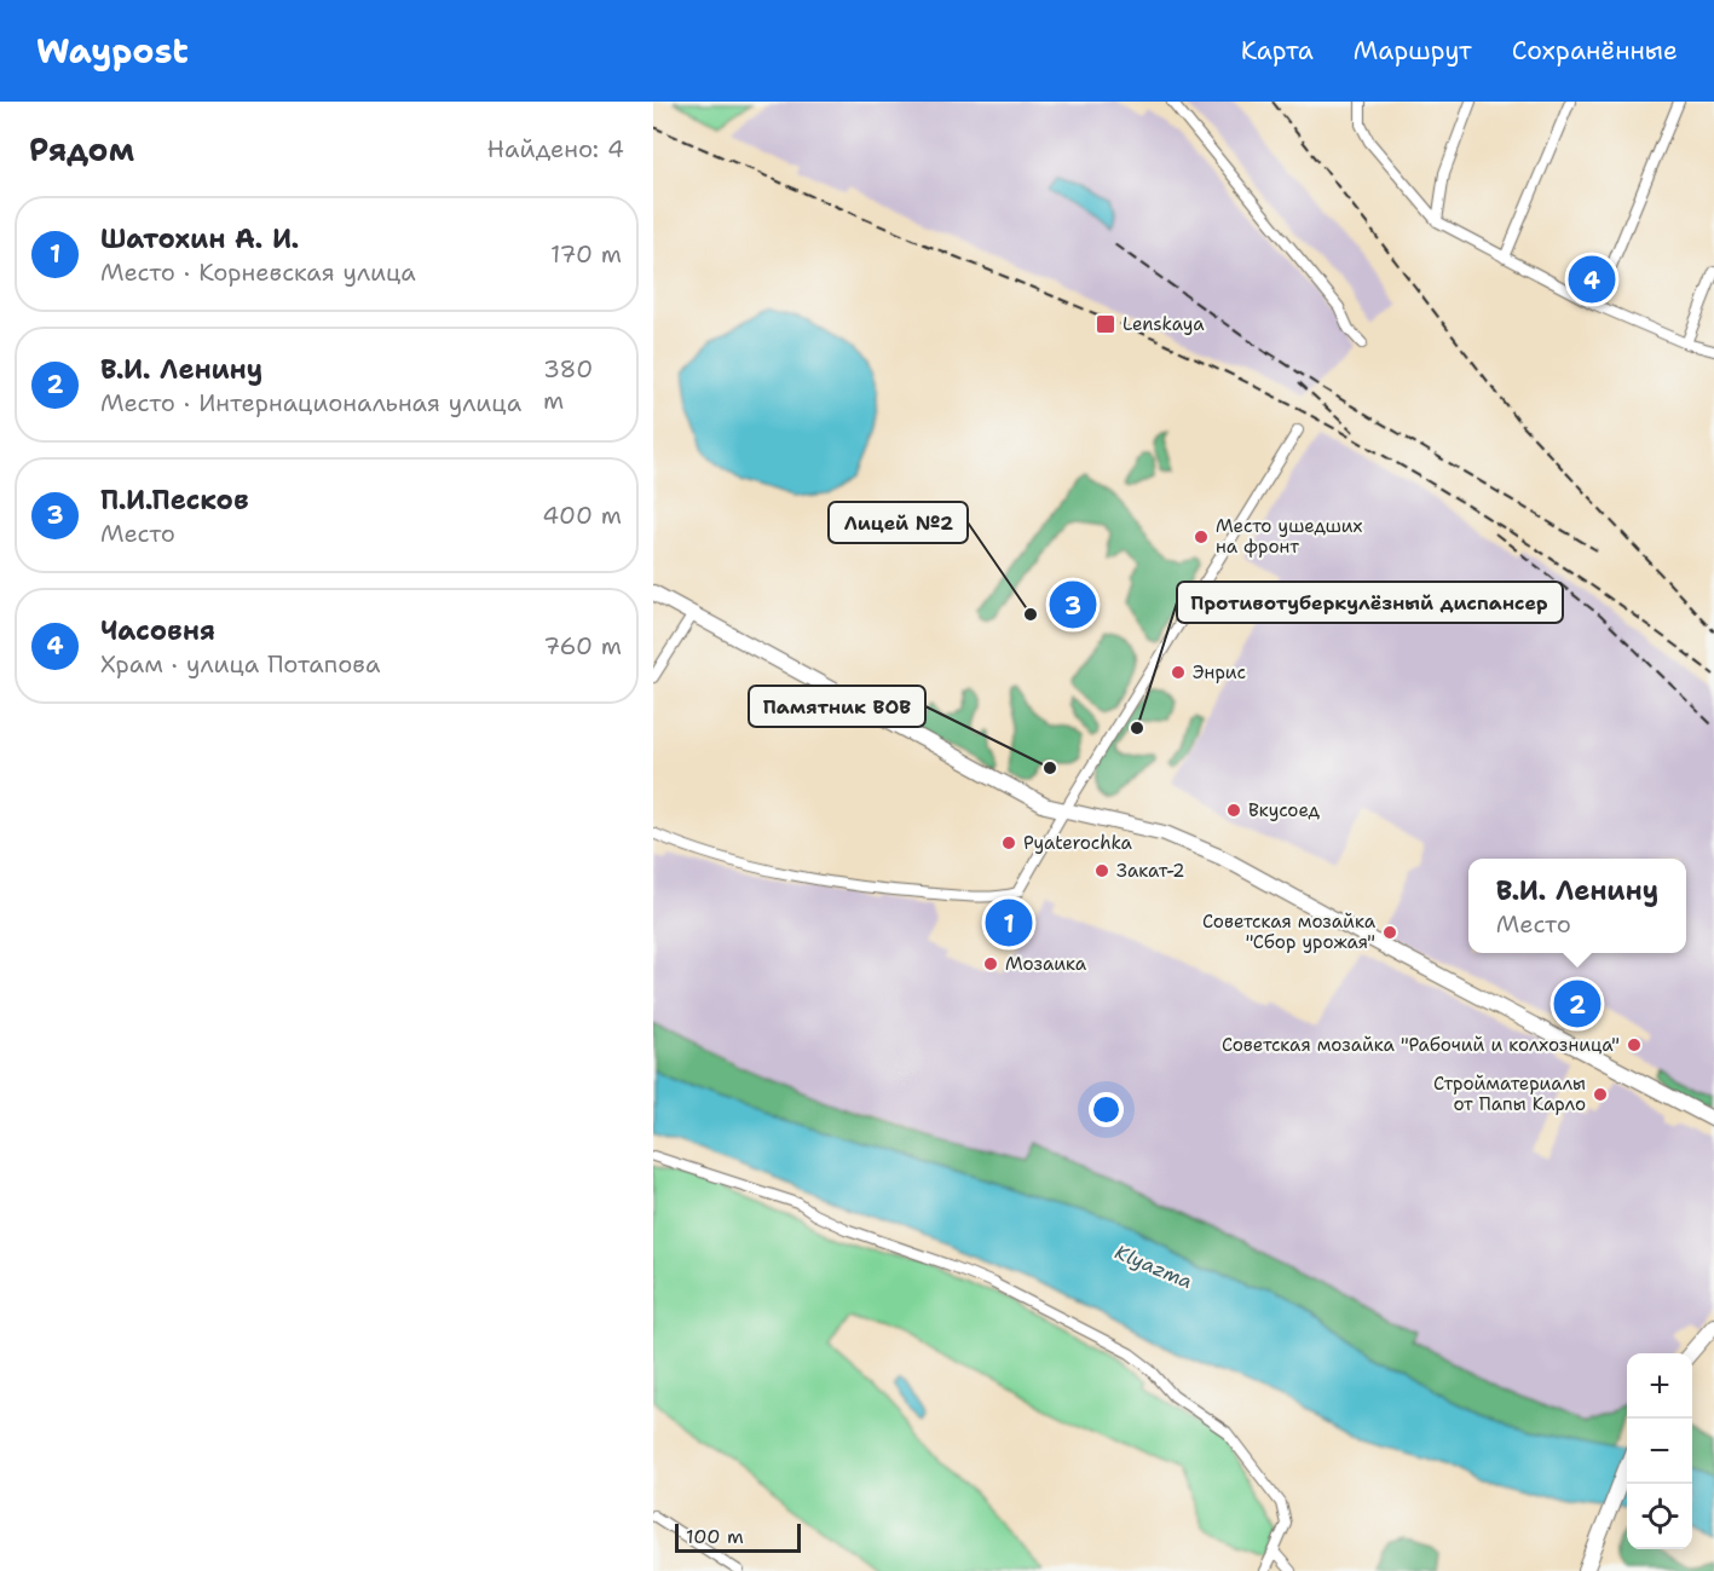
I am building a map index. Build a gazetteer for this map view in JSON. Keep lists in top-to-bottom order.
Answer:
{
  "water": ["Klyazma"],
  "places": {
    "transit": ["Lenskaya"],
    "other": [
      "Место ушедших на фронт",
      "Лицей №2",
      "Энрис",
      "Противотуберкулёзный диспансер",
      "Памятник ВОВ",
      "Вкусоед",
      "Pyaterochka",
      "Закат-2",
      "Советская мозайка \"Сбор урожая\"",
      "Мозаика",
      "Советская мозайка \"Рабочий и колхозница\"",
      "Стройматериалы от Папы Карло"
    ]
  },
  "scale_bar": "100 m",
  "page": {
    "header": "Waypost",
    "nav": ["Карта", "Маршрут", "Сохранённые"],
    "heading": ["Рядом", "Найдено: 4"],
    "list": [
      {
        "mark": "1",
        "name": "Шатохин А. И.",
        "note": "Место · Корневская улица",
        "value": "170 m"
      },
      {
        "mark": "2",
        "name": "В.И. Ленину",
        "note": "Место · Интернациональная улица",
        "value": "380 m"
      },
      {
        "mark": "3",
        "name": "П.И.Песков",
        "note": "Место",
        "value": "400 m"
      },
      {
        "mark": "4",
        "name": "Часовня",
        "note": "Храм · улица Потапова",
        "value": "760 m"
      }
    ],
    "pins": [
      "4",
      "3",
      "1",
      "2"
    ],
    "popup": ["В.И. Ленину", "Место"],
    "map_buttons": ["+", "−"],
    "scale": "100 m"
  }
}
